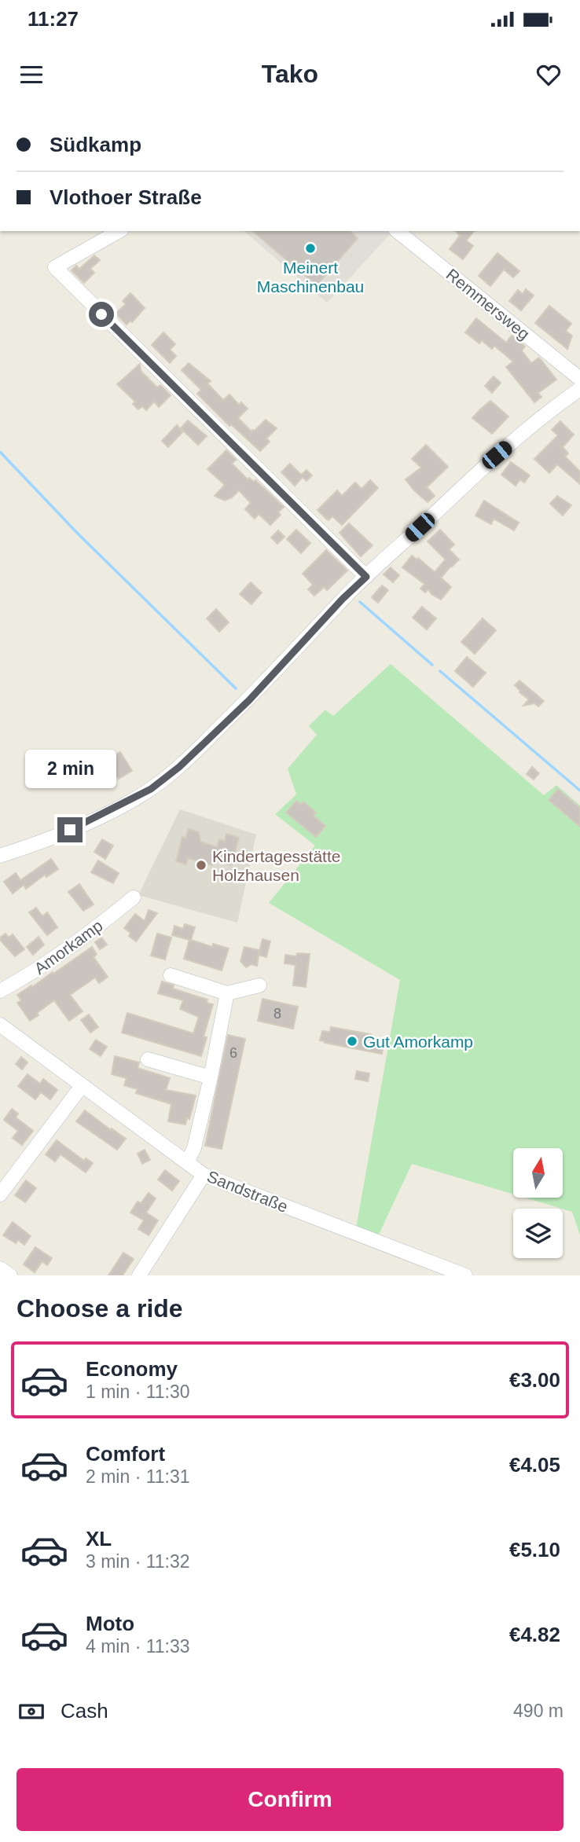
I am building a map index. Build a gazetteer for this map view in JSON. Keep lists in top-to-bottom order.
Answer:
{
  "streets": {
    "street": ["Remmersweg", "Amorkamp", "Sandstraße"]
  },
  "places": ["Meinert Maschinenbau", "Kindertagesstätte Holzhausen", "Gut Amorkamp"],
  "house_numbers": ["8", "6"],
  "north": "top",
  "page": {
    "status": "11:27",
    "header": "Tako",
    "banner": ["Südkamp", "Vlothoer Straße"],
    "bubble": "2 min",
    "heading": "Choose a ride",
    "list": [
      {
        "name": "Economy",
        "note": "1 min · 11:30",
        "value": "€3.00"
      },
      {
        "name": "Comfort",
        "note": "2 min · 11:31",
        "value": "€4.05"
      },
      {
        "name": "XL",
        "note": "3 min · 11:32",
        "value": "€5.10"
      },
      {
        "name": "Moto",
        "note": "4 min · 11:33",
        "value": "€4.82"
      }
    ],
    "pay": ["Cash", "490 m"],
    "buttons": "Confirm"
  }
}
